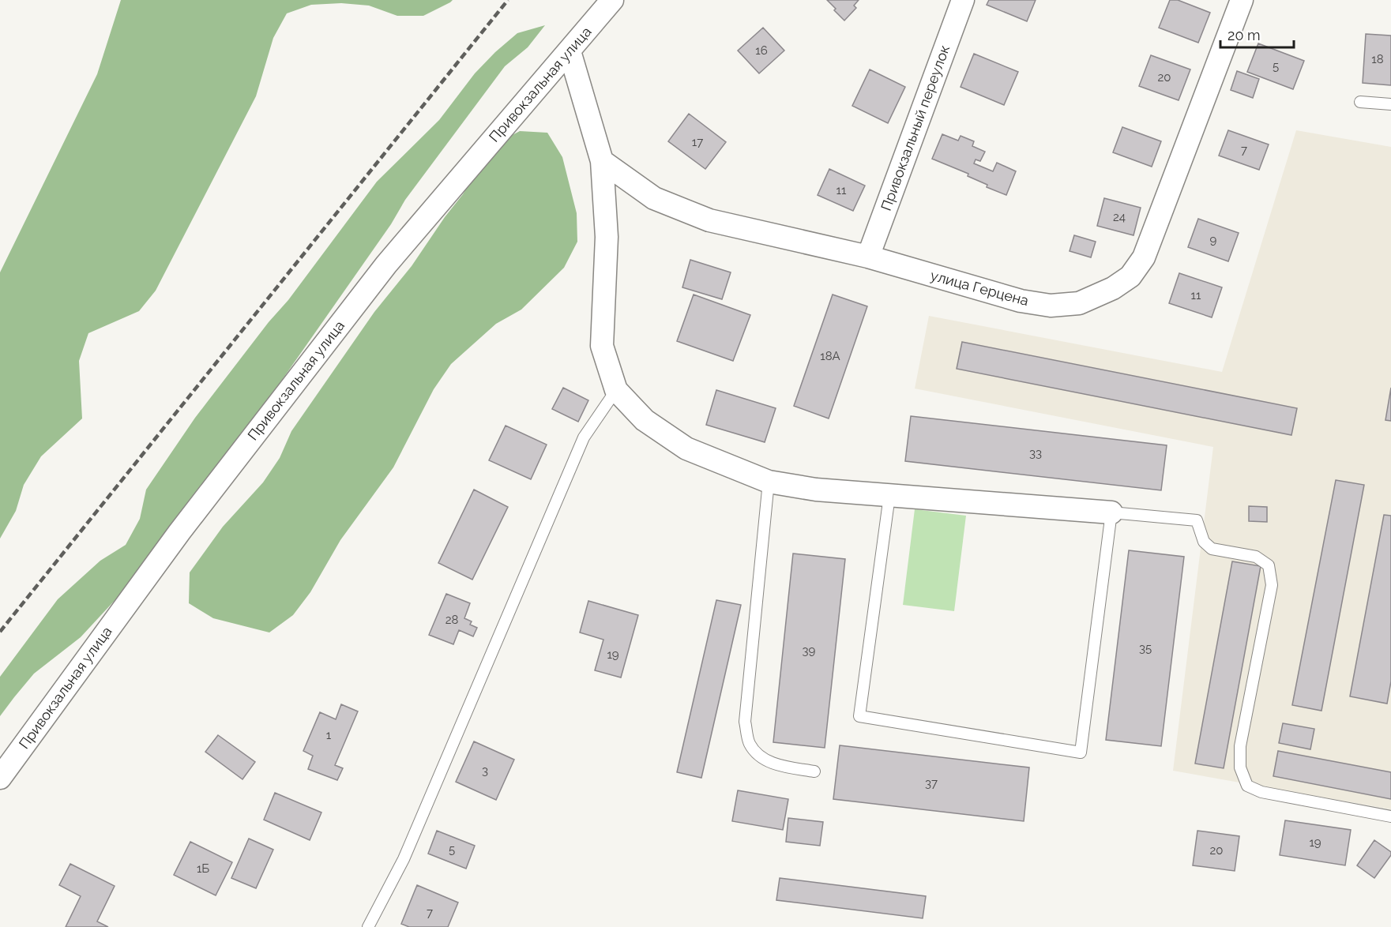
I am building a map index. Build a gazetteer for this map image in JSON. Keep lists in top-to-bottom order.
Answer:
{
  "streets": {
    "street": ["Привокзальная улица", "Привокзальный переулок", "улица Герцена"]
  },
  "crossings": [
    ["Привокзальный переулок", "улица Герцена"]
  ],
  "house_numbers": [
    "16",
    "18",
    "5",
    "20",
    "17",
    "7",
    "11",
    "24",
    "9",
    "11",
    "18А",
    "33",
    "28",
    "35",
    "39",
    "19",
    "1",
    "3",
    "37",
    "19",
    "5",
    "20",
    "1Б",
    "7"
  ],
  "scale_bar": "20 m"
}
